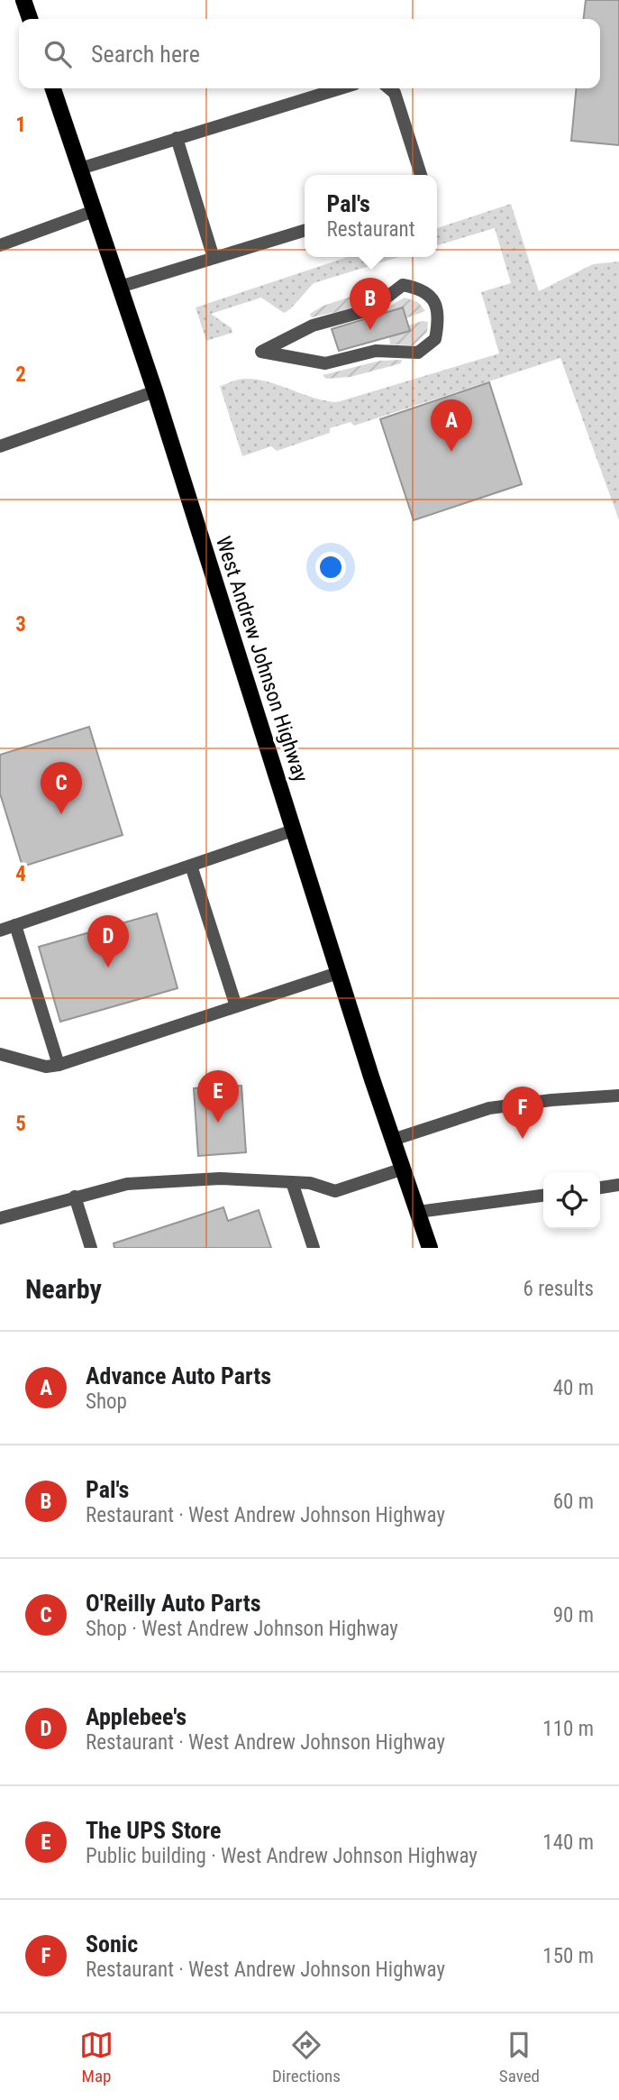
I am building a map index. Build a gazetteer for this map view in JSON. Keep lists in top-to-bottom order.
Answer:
{
  "streets": {
    "main road": ["West Andrew Johnson Highway"]
  },
  "page": {
    "search": "Search here",
    "popup": ["Pal's", "Restaurant"],
    "pins": [
      "B",
      "A",
      "C",
      "D",
      "E",
      "F"
    ],
    "heading": ["Nearby", "6 results"],
    "list": [
      {
        "mark": "A",
        "name": "Advance Auto Parts",
        "note": "Shop",
        "value": "40 m"
      },
      {
        "mark": "B",
        "name": "Pal's",
        "note": "Restaurant · West Andrew Johnson Highway",
        "value": "60 m"
      },
      {
        "mark": "C",
        "name": "O'Reilly Auto Parts",
        "note": "Shop · West Andrew Johnson Highway",
        "value": "90 m"
      },
      {
        "mark": "D",
        "name": "Applebee's",
        "note": "Restaurant · West Andrew Johnson Highway",
        "value": "110 m"
      },
      {
        "mark": "E",
        "name": "The UPS Store",
        "note": "Public building · West Andrew Johnson Highway",
        "value": "140 m"
      },
      {
        "mark": "F",
        "name": "Sonic",
        "note": "Restaurant · West Andrew Johnson Highway",
        "value": "150 m"
      }
    ],
    "nav": ["Map", "Directions", "Saved"]
  },
  "grid": {
    "rows": [
      "1",
      "2",
      "3",
      "4",
      "5"
    ]
  }
}
